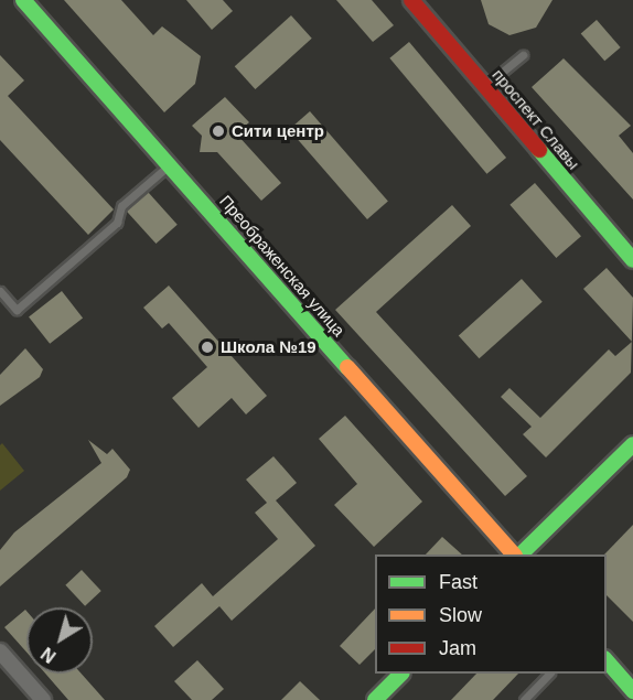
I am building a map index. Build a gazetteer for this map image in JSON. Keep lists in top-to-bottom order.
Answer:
{
  "streets": {
    "main road": ["проспект Славы", "Преображенская улица"]
  },
  "places": ["Сити центр", "Школа №19"],
  "legend": ["Fast", "Slow", "Jam"],
  "north": "bottom left"
}
